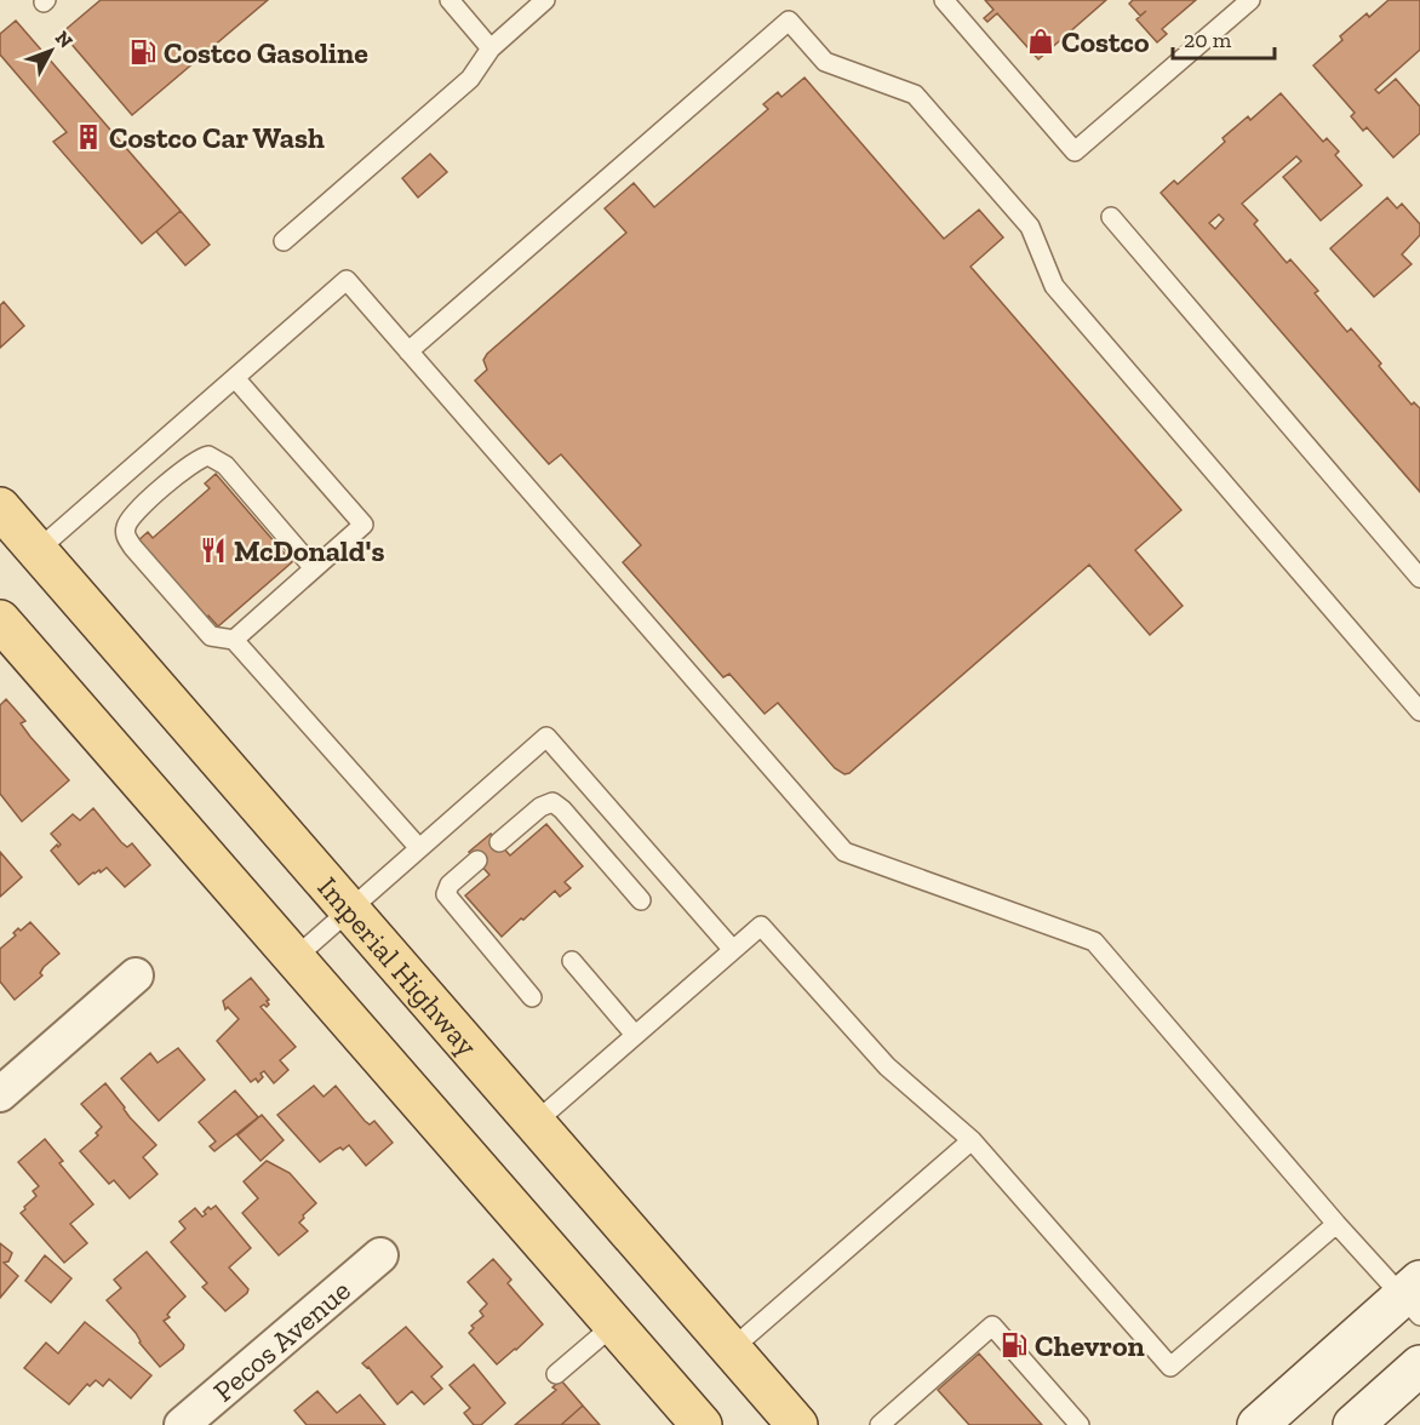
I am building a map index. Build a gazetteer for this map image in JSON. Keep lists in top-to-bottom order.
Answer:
{
  "streets": {
    "main road": ["Imperial Highway"],
    "street": ["Pecos Avenue"]
  },
  "places": {
    "shop": ["Costco"],
    "fuel station": ["Costco Gasoline", "Chevron"],
    "building": ["Costco Car Wash"],
    "restaurant": ["McDonald's"]
  },
  "scale_bar": "20 m",
  "north": "top right"
}
